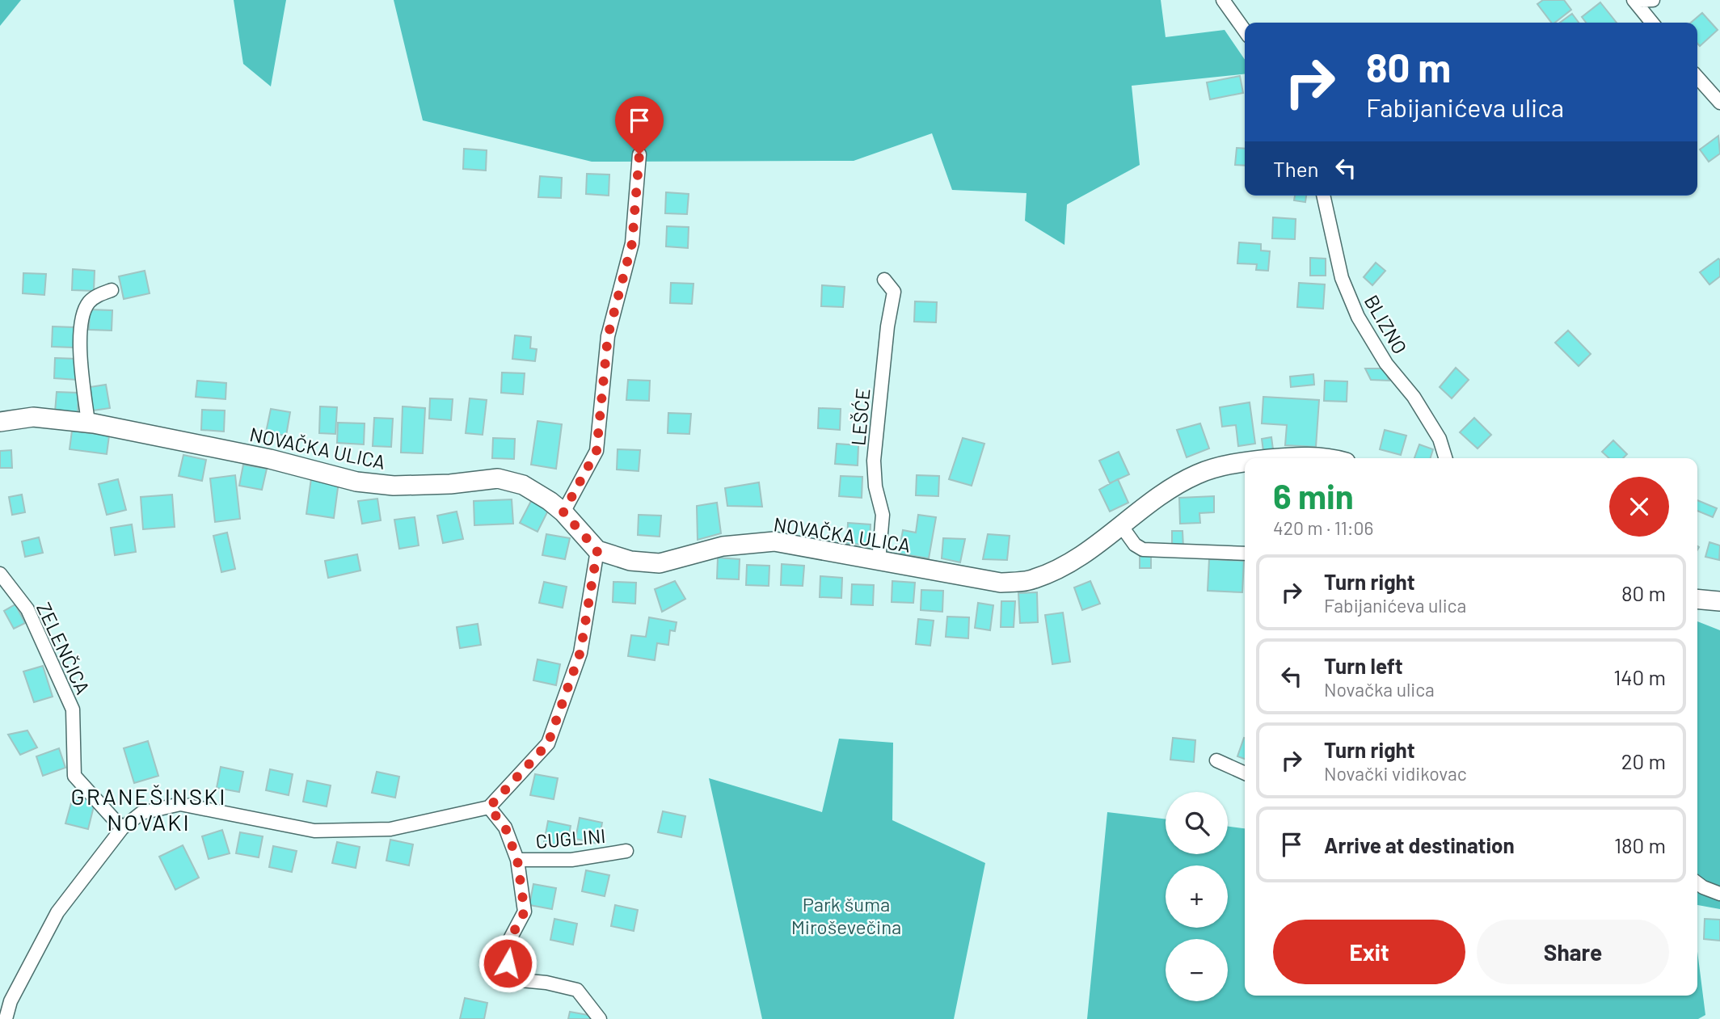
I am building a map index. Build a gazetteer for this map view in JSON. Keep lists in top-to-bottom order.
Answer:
{
  "streets": {
    "street": [
      "BLIZNO",
      "LEŠĆE",
      "NOVAČKA ULICA",
      "ZELENČICA",
      "CUGLINI"
    ]
  },
  "crossings": [
    ["LEŠĆE", "NOVAČKA ULICA"]
  ],
  "districts": ["GRANEŠINSKI NOVAKI"],
  "parks": ["Park šuma Miroševečina"],
  "page": {
    "turn": ["80 m", "Fabijanićeva ulica"],
    "then": "Then",
    "heading": ["6 min", "420 m · 11:06"],
    "list": [
      {
        "name": "Turn right",
        "note": "Fabijanićeva ulica",
        "value": "80 m"
      },
      {
        "name": "Turn left",
        "note": "Novačka ulica",
        "value": "140 m"
      },
      {
        "name": "Turn right",
        "note": "Novački vidikovac",
        "value": "20 m"
      },
      {
        "name": "Arrive at destination",
        "value": "180 m"
      }
    ],
    "map_buttons": ["+", "−"],
    "buttons": ["Exit", "Share"]
  }
}
